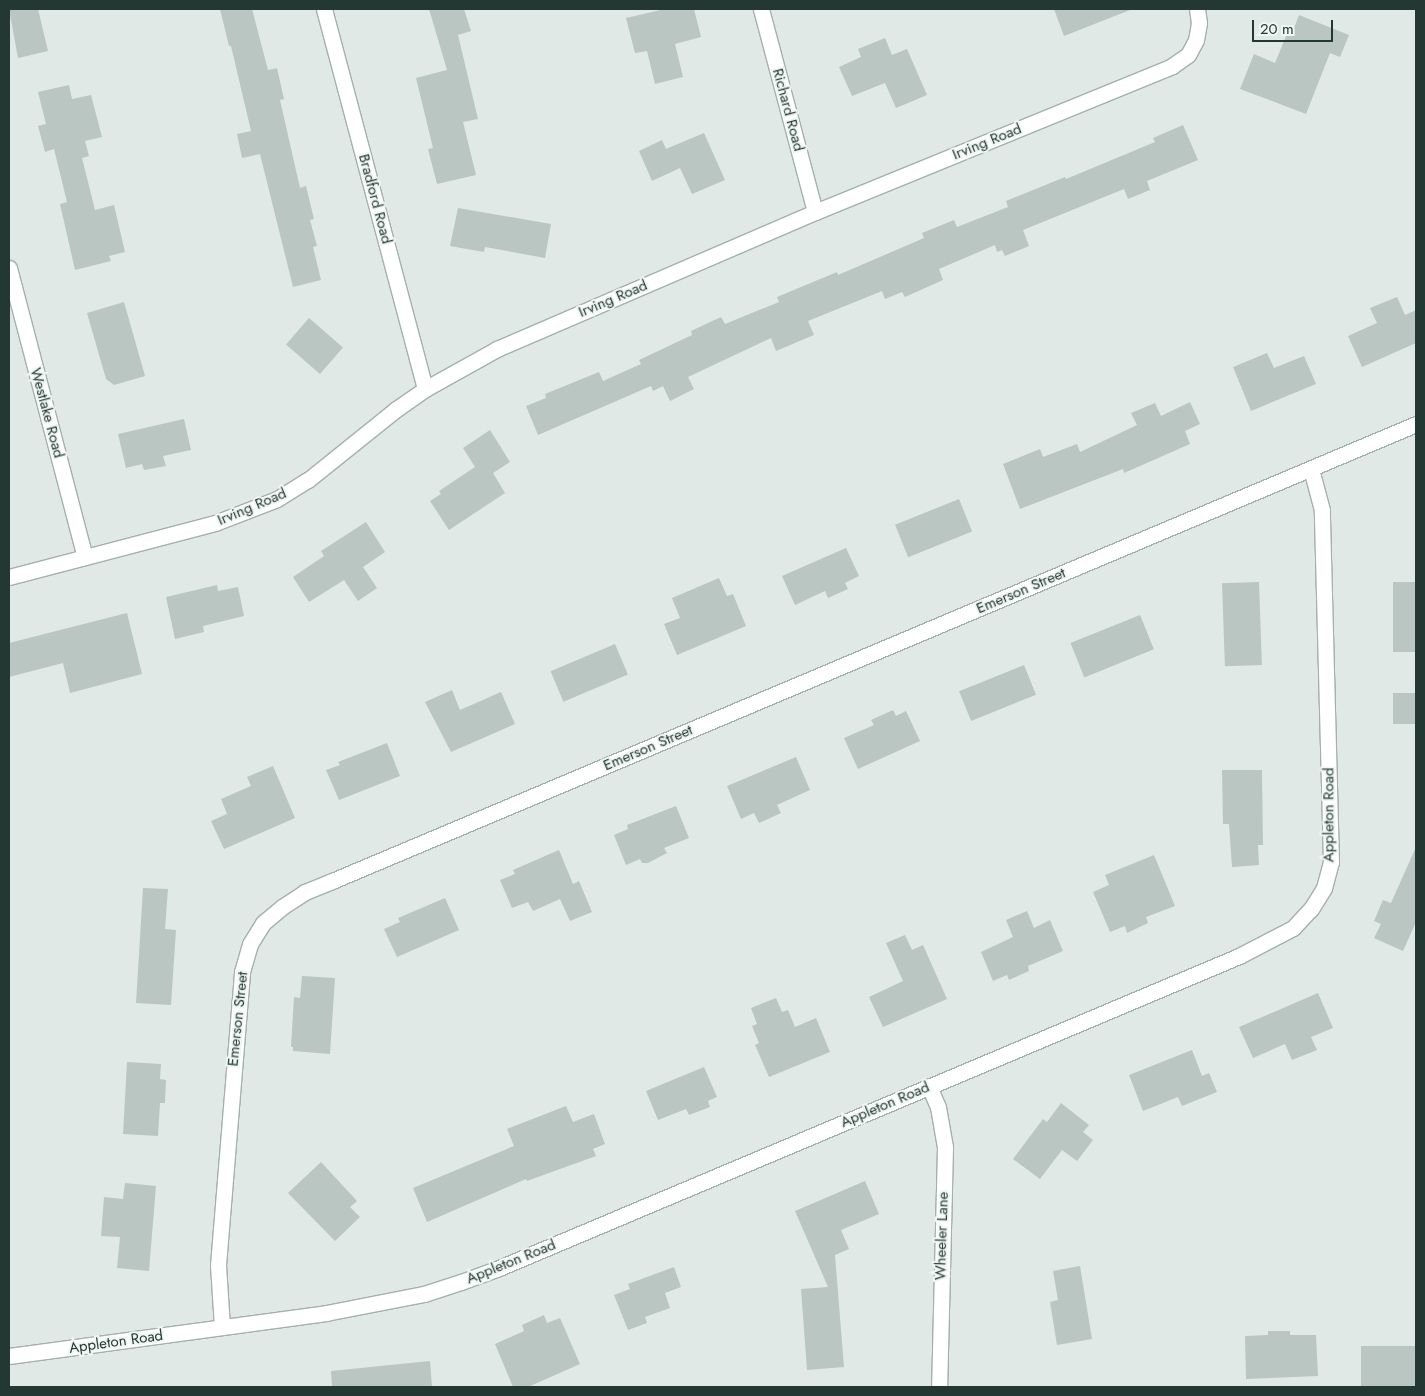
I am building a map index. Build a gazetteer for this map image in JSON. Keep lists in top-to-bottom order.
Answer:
{
  "streets": {
    "street": [
      "Richard Road",
      "Irving Road",
      "Bradford Road",
      "Westlake Road",
      "Emerson Street",
      "Appleton Road",
      "Wheeler Lane"
    ]
  },
  "crossings": [
    ["Richard Road", "Irving Road"],
    ["Irving Road", "Bradford Road"],
    ["Irving Road", "Westlake Road"],
    ["Emerson Street", "Appleton Road"],
    ["Appleton Road", "Wheeler Lane"]
  ],
  "scale_bar": "20 m"
}
